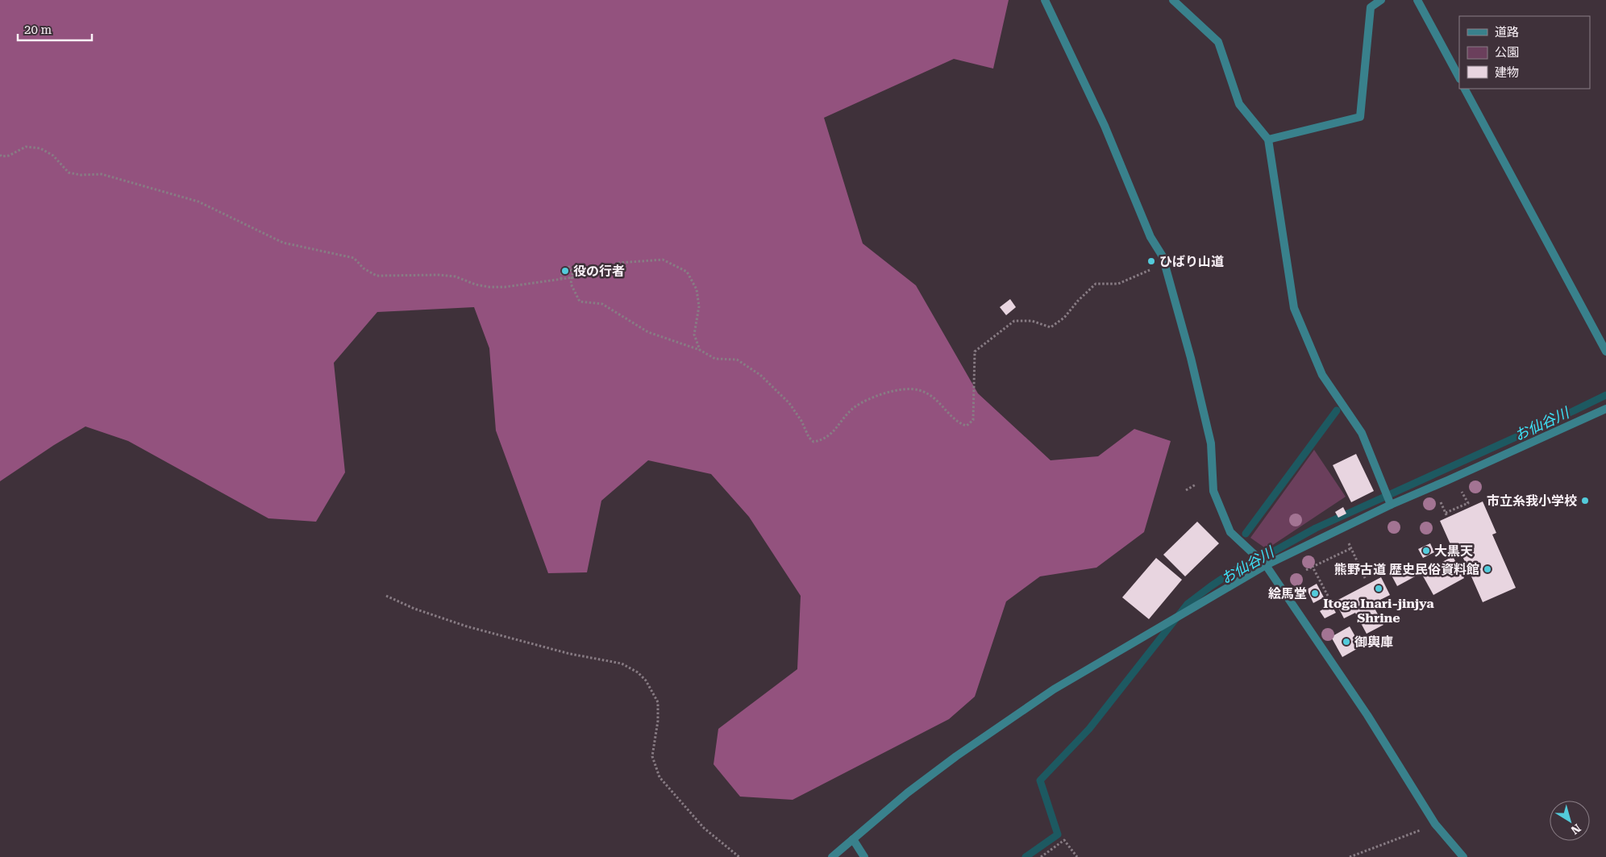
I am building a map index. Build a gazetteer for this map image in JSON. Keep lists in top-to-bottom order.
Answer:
{
  "water": ["お仙谷川"],
  "places": [
    "ひばり山道",
    "役の行者",
    "市立糸我小学校",
    "大黒天",
    "熊野古道 歴史民俗資料館",
    "Itoga Inari-jinjya Shrine",
    "絵馬堂",
    "御輿庫"
  ],
  "legend": ["道路", "公園", "建物"],
  "scale_bar": "20 m",
  "north": "bottom right"
}
